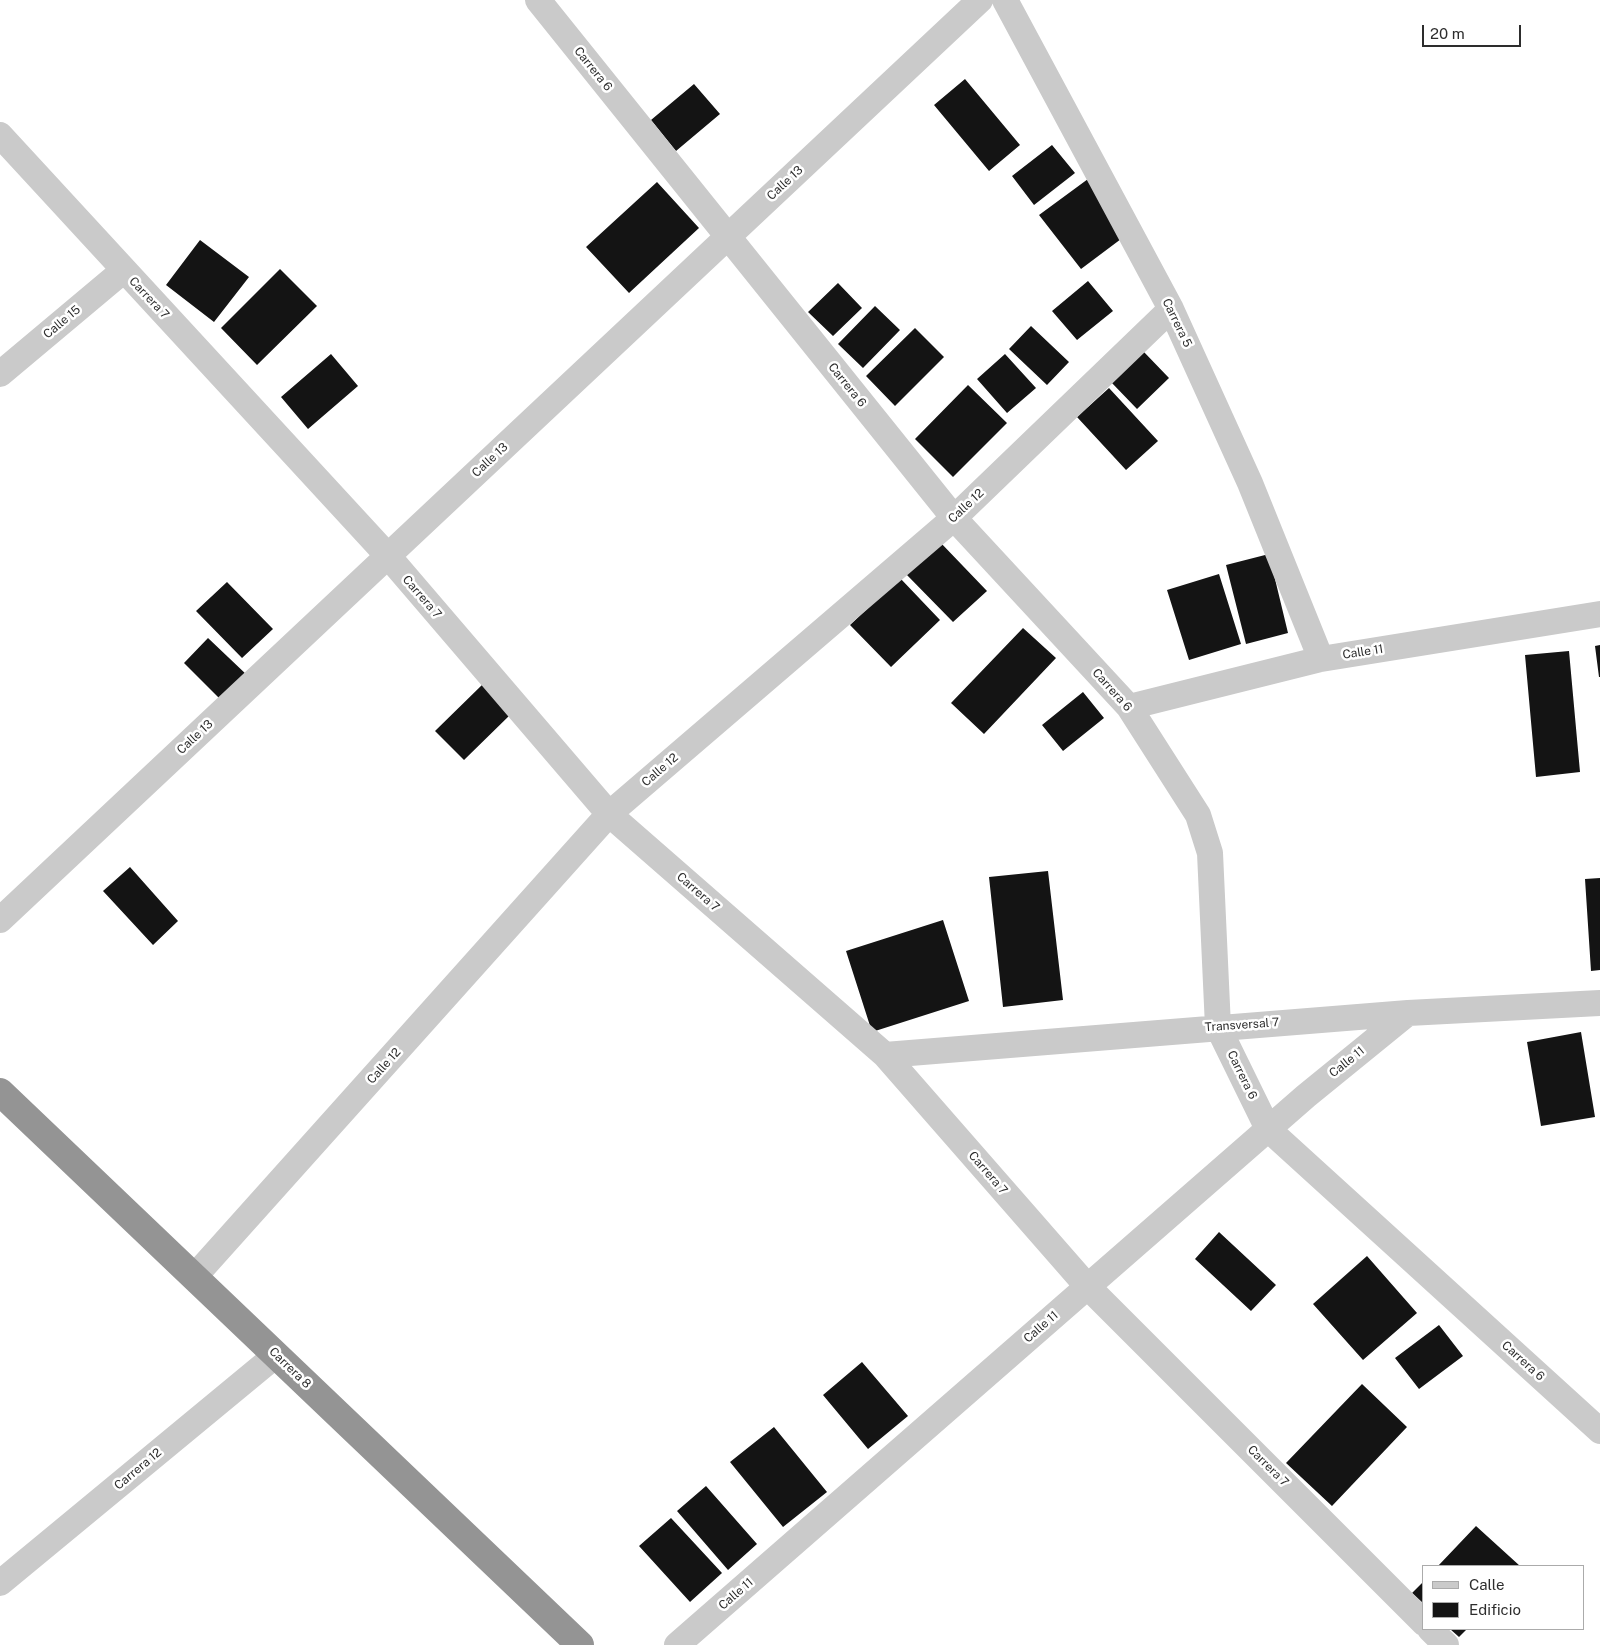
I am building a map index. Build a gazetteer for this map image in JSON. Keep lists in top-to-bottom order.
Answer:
{
  "streets": {
    "highway": ["Carrera 8"],
    "street": [
      "Carrera 6",
      "Calle 13",
      "Carrera 7",
      "Calle 15",
      "Carrera 5",
      "Calle 12",
      "Calle 11",
      "Transversal 7",
      "Carrera 12"
    ]
  },
  "crossings": [
    ["Carrera 6", "Calle 13"],
    ["Carrera 6", "Calle 12"],
    ["Carrera 6", "Calle 11"],
    ["Carrera 6", "Transversal 7"],
    ["Calle 13", "Carrera 7"],
    ["Carrera 7", "Calle 15"],
    ["Carrera 7", "Calle 12"],
    ["Carrera 7", "Calle 11"],
    ["Carrera 7", "Transversal 7"],
    ["Carrera 5", "Calle 12"],
    ["Carrera 5", "Calle 11"],
    ["Calle 12", "Carrera 8"],
    ["Calle 11", "Transversal 7"],
    ["Carrera 8", "Carrera 12"]
  ],
  "legend": ["Calle", "Edificio"],
  "scale_bar": "20 m"
}
